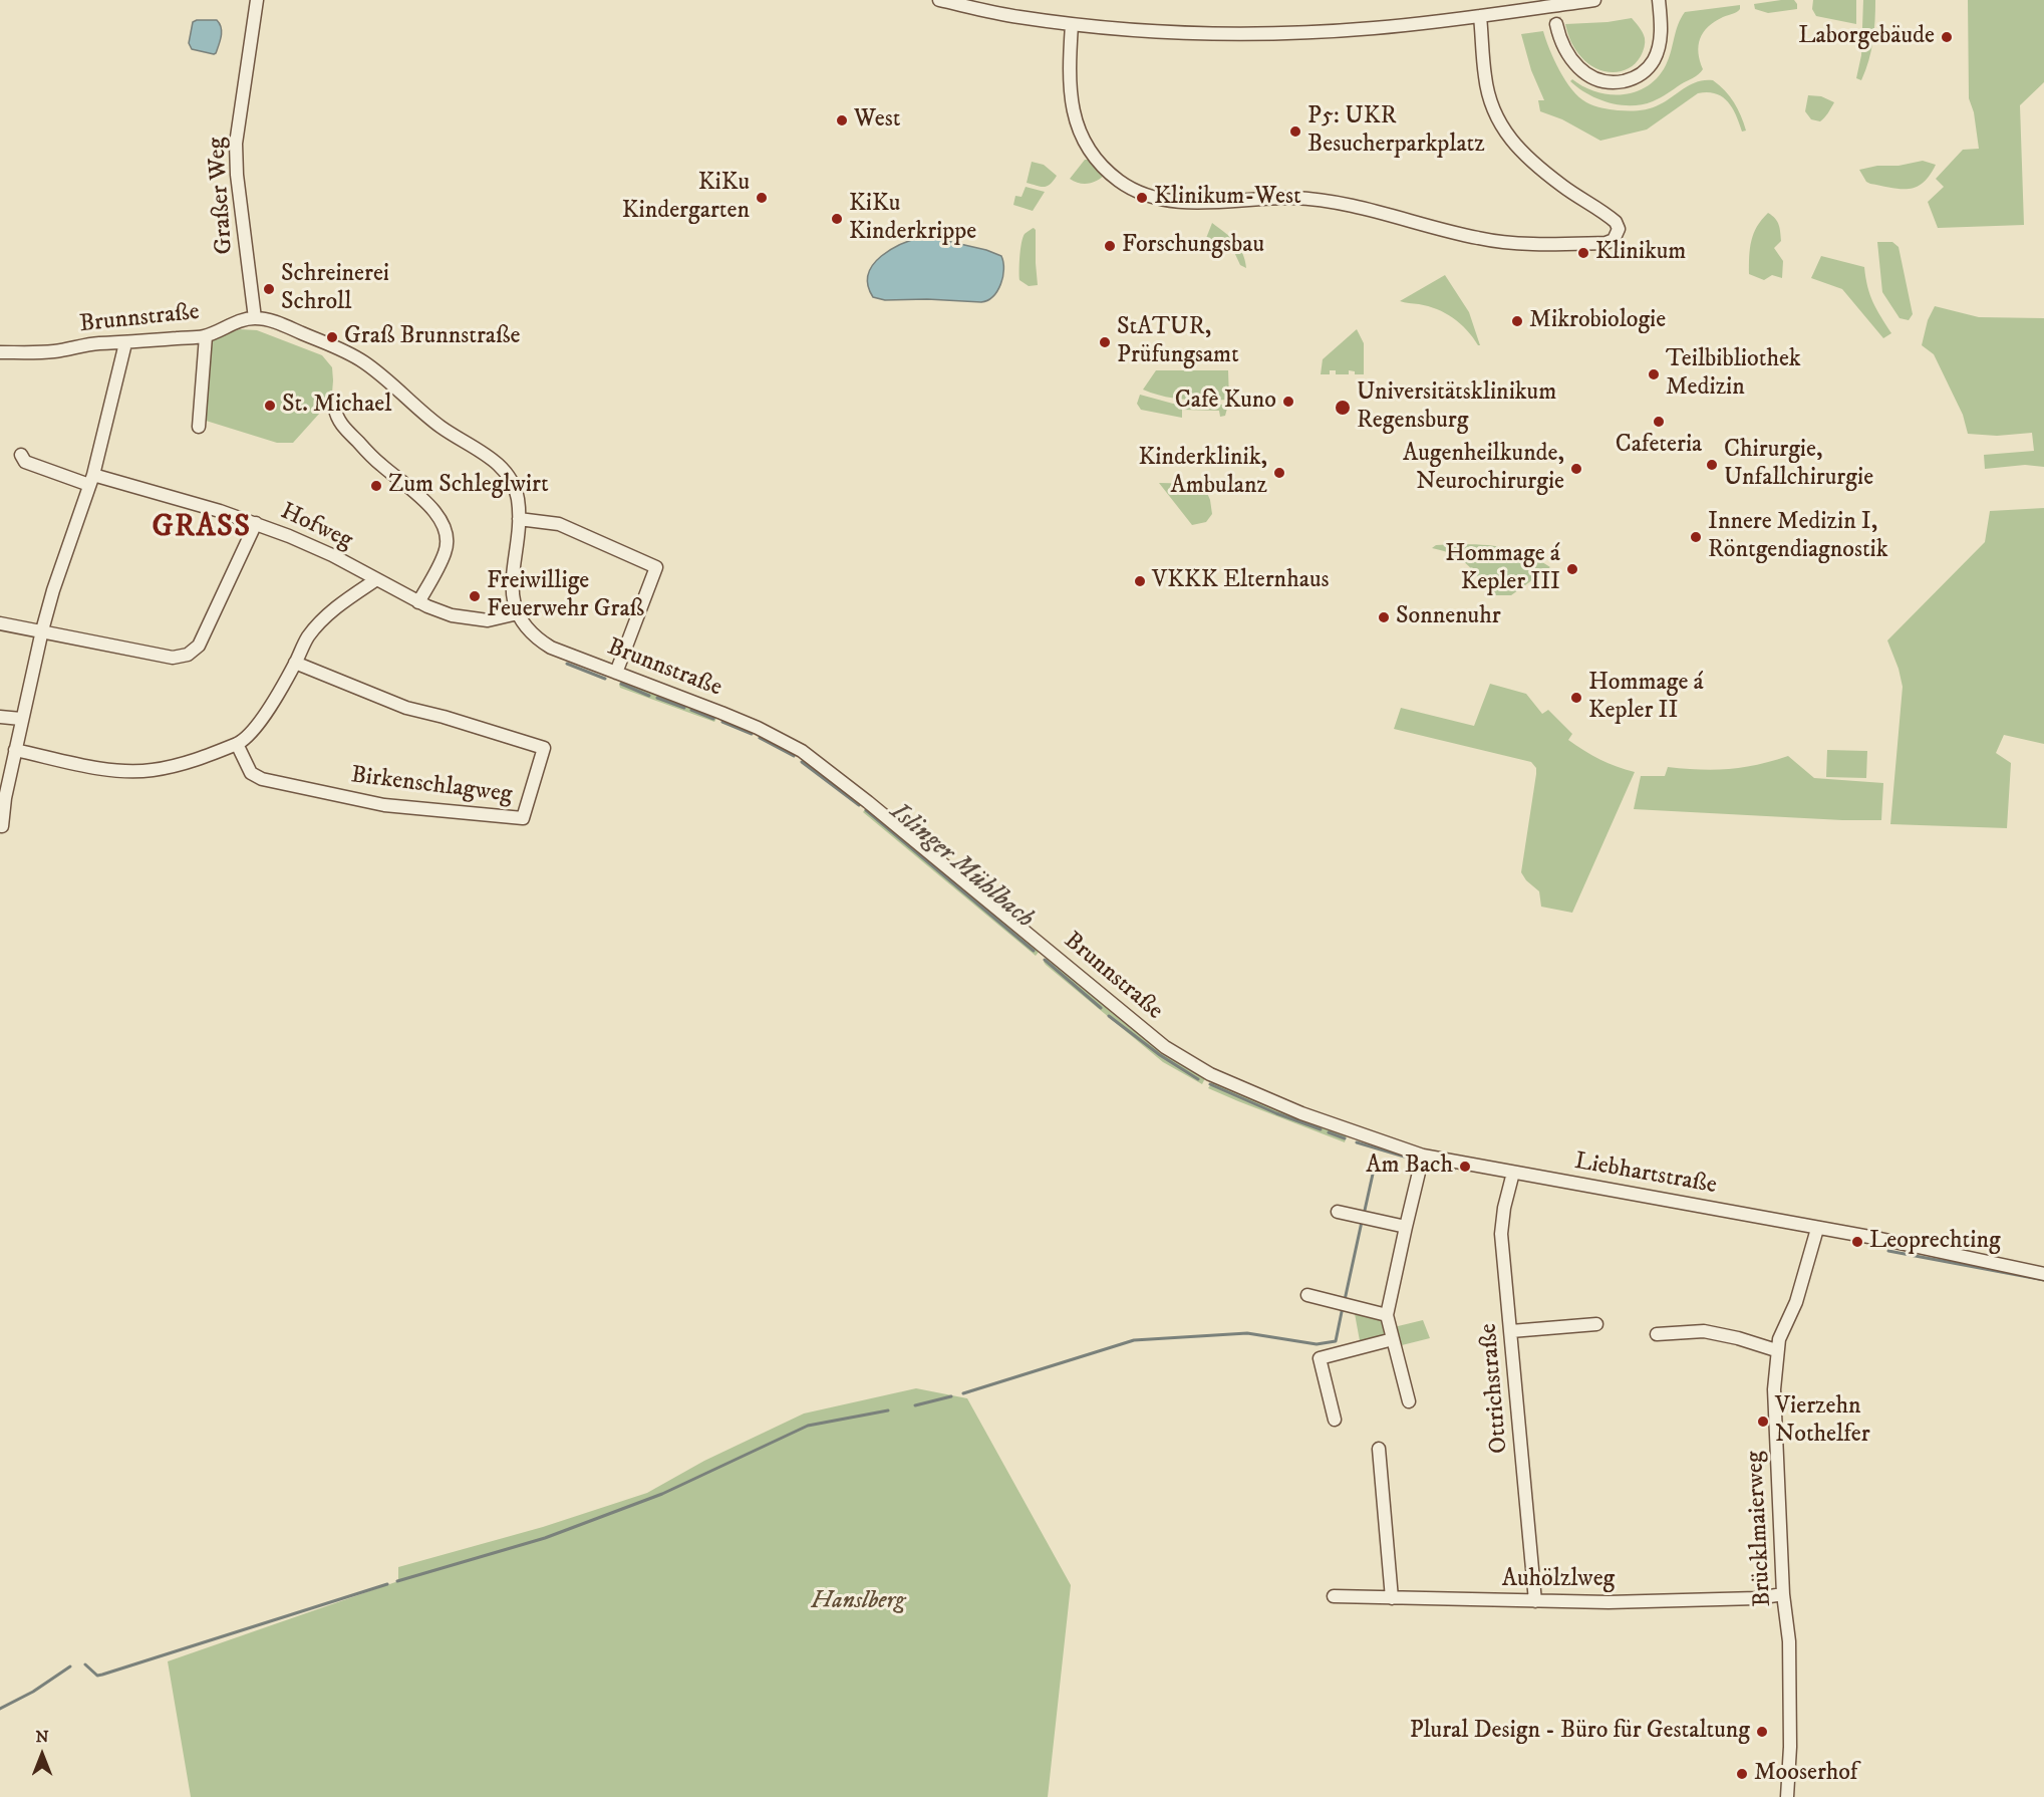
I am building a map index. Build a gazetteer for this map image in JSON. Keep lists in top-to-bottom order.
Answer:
{
  "streets": {
    "street": [
      "Graßer Weg",
      "Brunnstraße",
      "Hofweg",
      "Birkenschlagweg",
      "Liebhartstraße",
      "Ottrichstraße",
      "Brücklmaierweg",
      "Auhölzlweg"
    ]
  },
  "crossings": [
    ["Graßer Weg", "Brunnstraße"],
    ["Brunnstraße", "Hofweg"],
    ["Brunnstraße", "Liebhartstraße"],
    ["Liebhartstraße", "Ottrichstraße"],
    ["Liebhartstraße", "Brücklmaierweg"],
    ["Ottrichstraße", "Auhölzlweg"],
    ["Brücklmaierweg", "Auhölzlweg"]
  ],
  "districts": ["GRASS"],
  "water": ["Islinger Mühlbach"],
  "parks": ["Hanslberg"],
  "places": [
    "Laborgebäude",
    "West",
    "P5: UKR Besucherparkplatz",
    "KiKu Kindergarten",
    "Klinikum-West",
    "KiKu Kinderkrippe",
    "Forschungsbau",
    "Klinikum",
    "Schreinerei Schroll",
    "Mikrobiologie",
    "Graß Brunnstraße",
    "StATUR, Prüfungsamt",
    "Teilbibliothek Medizin",
    "Cafè Kuno",
    "St. Michael",
    "Universitätsklinikum Regensburg",
    "Cafeteria",
    "Chirurgie, Unfallchirurgie",
    "Augenheilkunde, Neurochirurgie",
    "Kinderklinik, Ambulanz",
    "Zum Schleglwirt",
    "Innere Medizin I, Röntgendiagnostik",
    "Hommage á Kepler III",
    "VKKK Elternhaus",
    "Freiwillige Feuerwehr Graß",
    "Sonnenuhr",
    "Hommage á Kepler II",
    "Am Bach",
    "Leoprechting",
    "Vierzehn Nothelfer",
    "Plural Design - Büro für Gestaltung",
    "Mooserhof"
  ],
  "north": "top"
}
